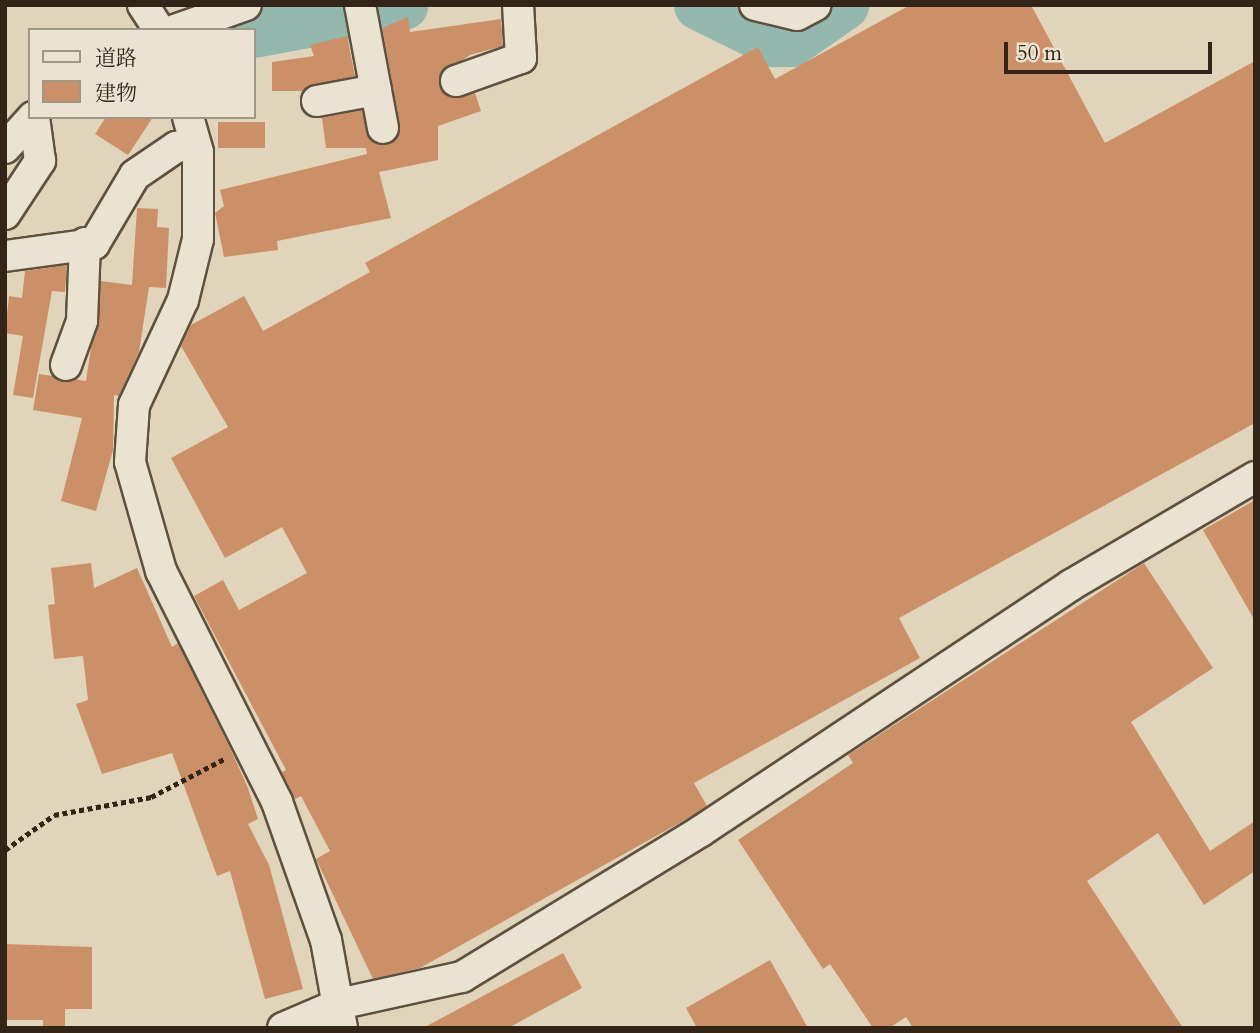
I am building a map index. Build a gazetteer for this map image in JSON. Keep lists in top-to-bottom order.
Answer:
{
  "legend": ["道路", "建物"],
  "scale_bar": "50 m"
}
